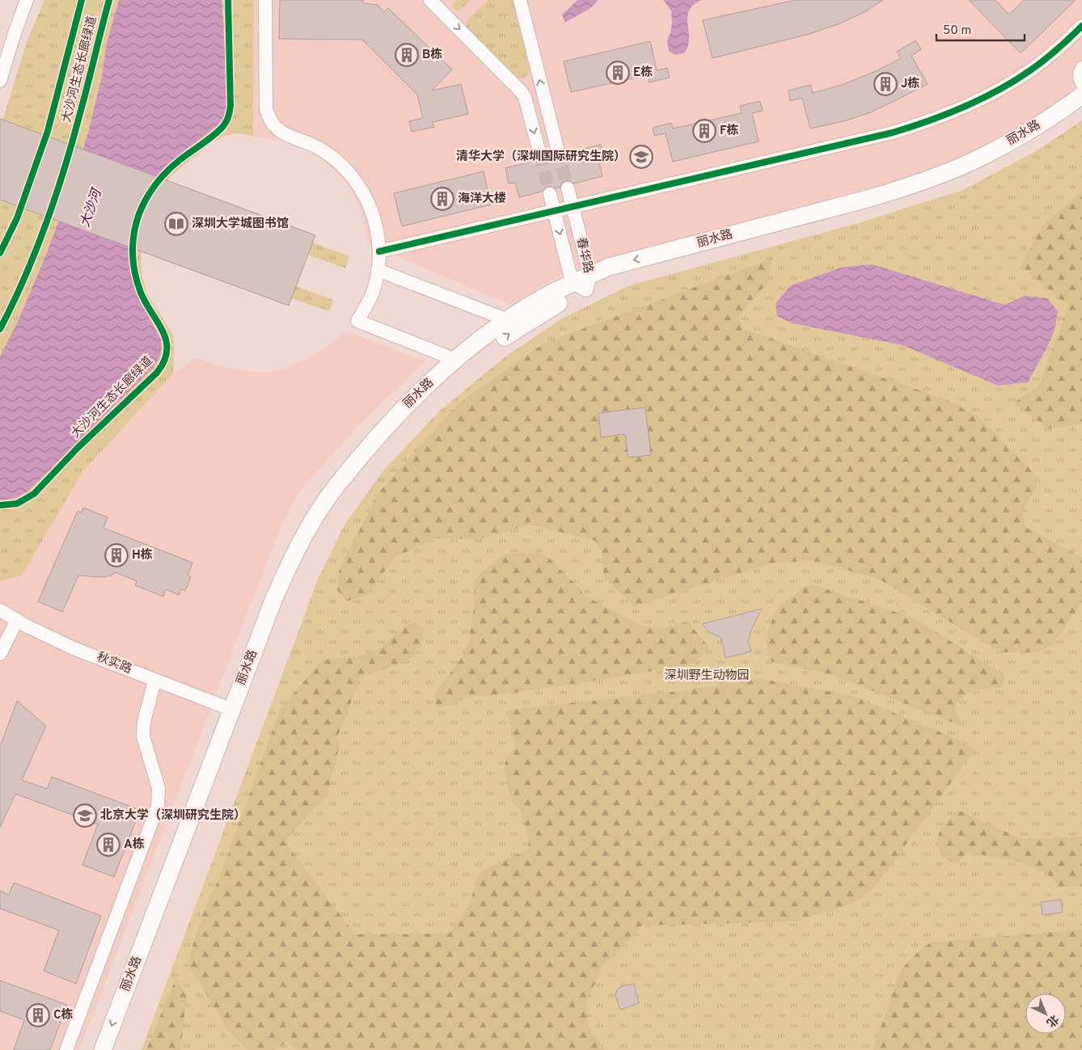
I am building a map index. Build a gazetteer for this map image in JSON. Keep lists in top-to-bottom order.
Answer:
{
  "streets": {
    "main road": ["丽水路"],
    "street": ["春华路", "秋实路"],
    "cycle path": ["大沙河生态长廊绿道"]
  },
  "crossings": [
    ["丽水路", "春华路"],
    ["丽水路", "秋实路"]
  ],
  "water": ["大沙河"],
  "parks": ["深圳野生动物园"],
  "places": {
    "building": [
      "B栋",
      "E栋",
      "J栋",
      "F栋",
      "海洋大楼",
      "H栋",
      "A栋",
      "C栋"
    ],
    "school or university": ["清华大学（深圳国际研究生院）", "北京大学（深圳研究生院）"],
    "library": ["深圳大学城图书馆"]
  },
  "scale_bar": "50 m",
  "north": "bottom right"
}
